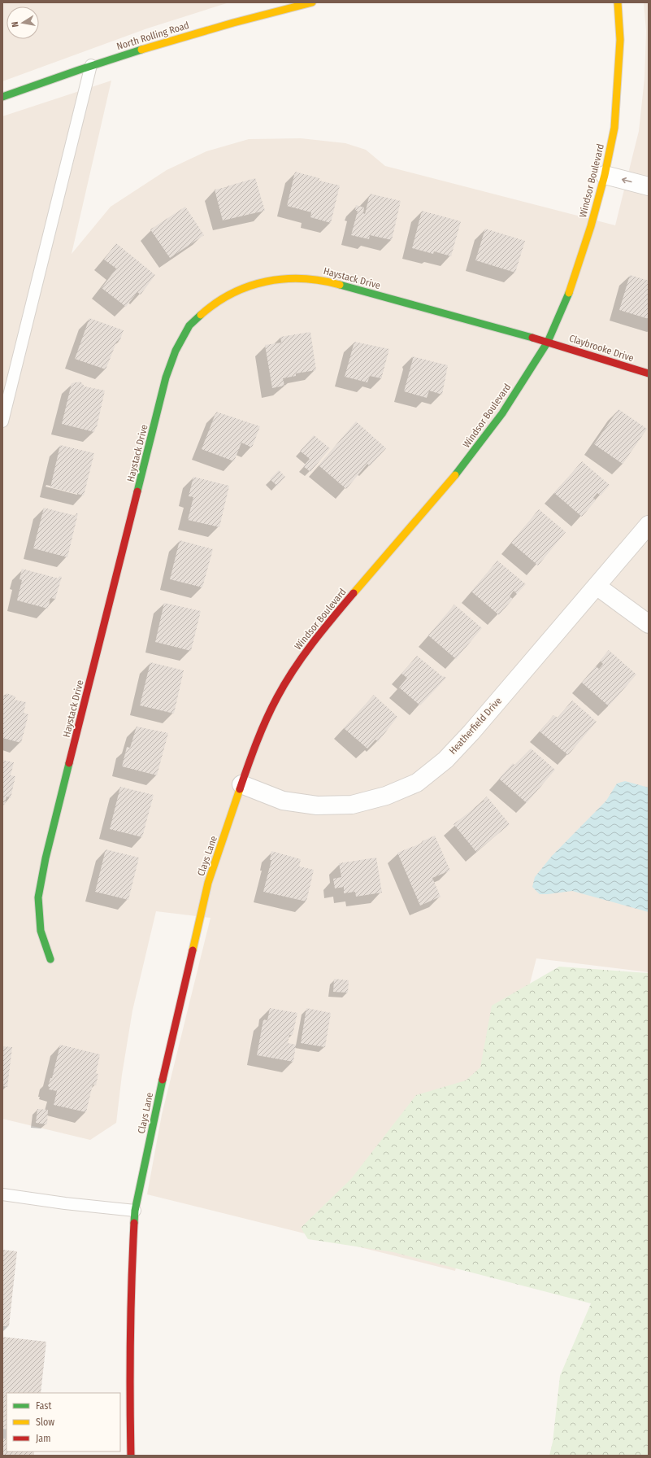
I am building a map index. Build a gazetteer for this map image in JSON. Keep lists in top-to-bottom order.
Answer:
{
  "streets": {
    "street": [
      "North Rolling Road",
      "Windsor Boulevard",
      "Haystack Drive",
      "Claybrooke Drive",
      "Heatherfield Drive",
      "Clays Lane"
    ]
  },
  "crossings": [
    ["Windsor Boulevard", "Haystack Drive"],
    ["Windsor Boulevard", "Claybrooke Drive"],
    ["Windsor Boulevard", "Heatherfield Drive"],
    ["Windsor Boulevard", "Clays Lane"],
    ["Haystack Drive", "Claybrooke Drive"],
    ["Heatherfield Drive", "Clays Lane"]
  ],
  "legend": ["Fast", "Slow", "Jam"],
  "north": "left"
}
